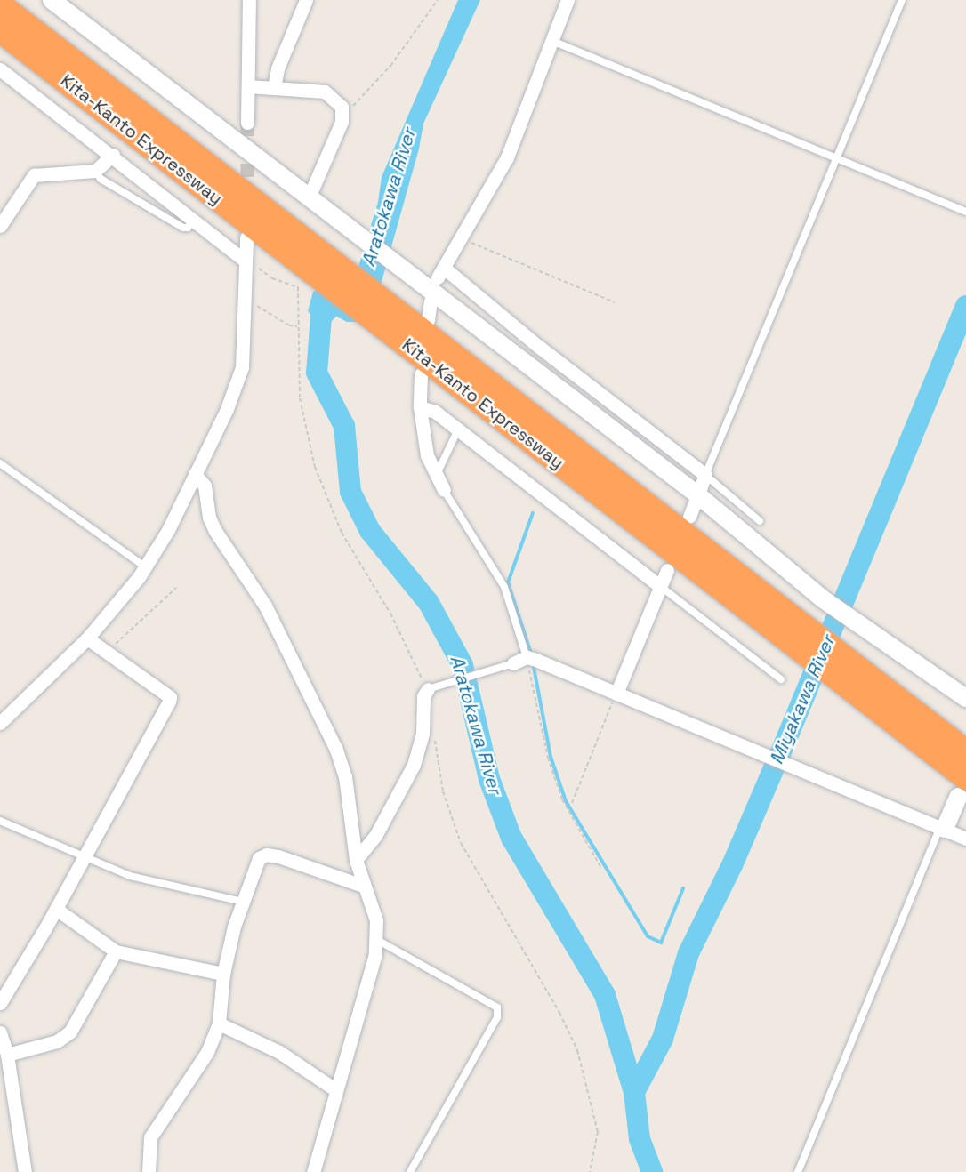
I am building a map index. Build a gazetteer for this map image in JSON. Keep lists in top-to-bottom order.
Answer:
{
  "streets": {
    "highway": ["Kita-Kanto Expressway"]
  },
  "water": ["Aratokawa River", "Miyakawa River"]
}
